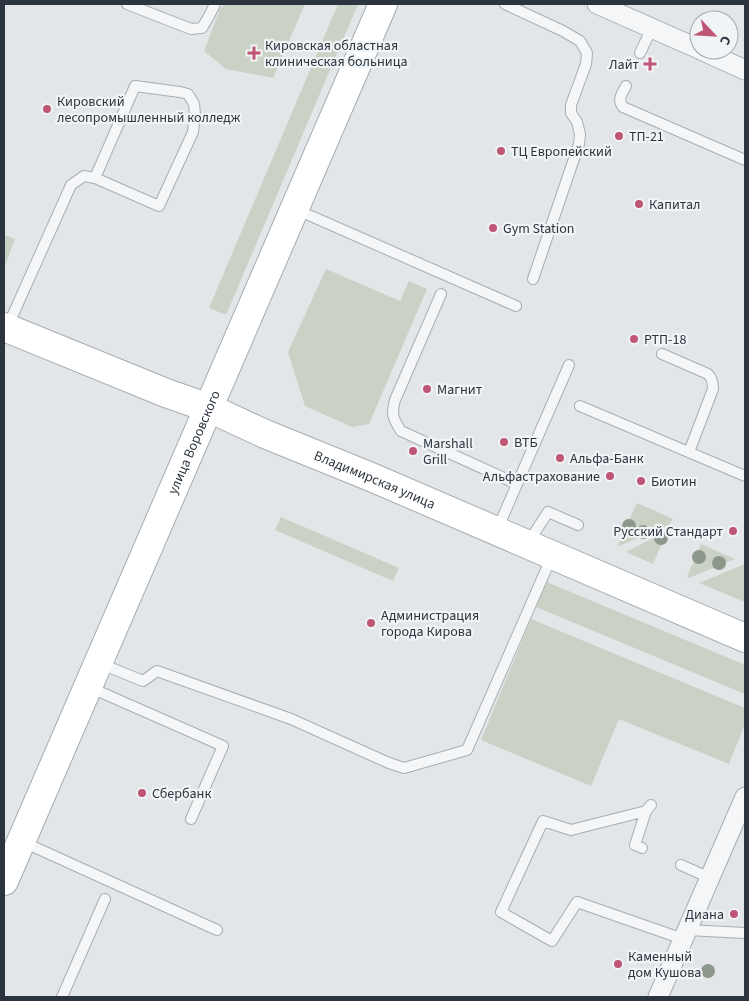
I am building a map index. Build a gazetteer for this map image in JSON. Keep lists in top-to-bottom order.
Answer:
{
  "streets": {
    "main road": ["улица Воровского", "Владимирская улица"]
  },
  "crossings": [
    ["улица Воровского", "Владимирская улица"]
  ],
  "places": {
    "health": ["Кировская областная клиническая больница", "Лайт"],
    "other": [
      "Кировский лесопромышленный колледж",
      "ТП-21",
      "ТЦ Европейский",
      "Капитал",
      "Gym Station",
      "РТП-18",
      "Магнит",
      "ВТБ",
      "Marshall Grill",
      "Альфа-Банк",
      "Альфастрахование",
      "Биотин",
      "Русский Стандарт",
      "Администрация города Кирова",
      "Сбербанк",
      "Диана",
      "Каменный дом Кушова"
    ]
  },
  "north": "bottom right"
}
